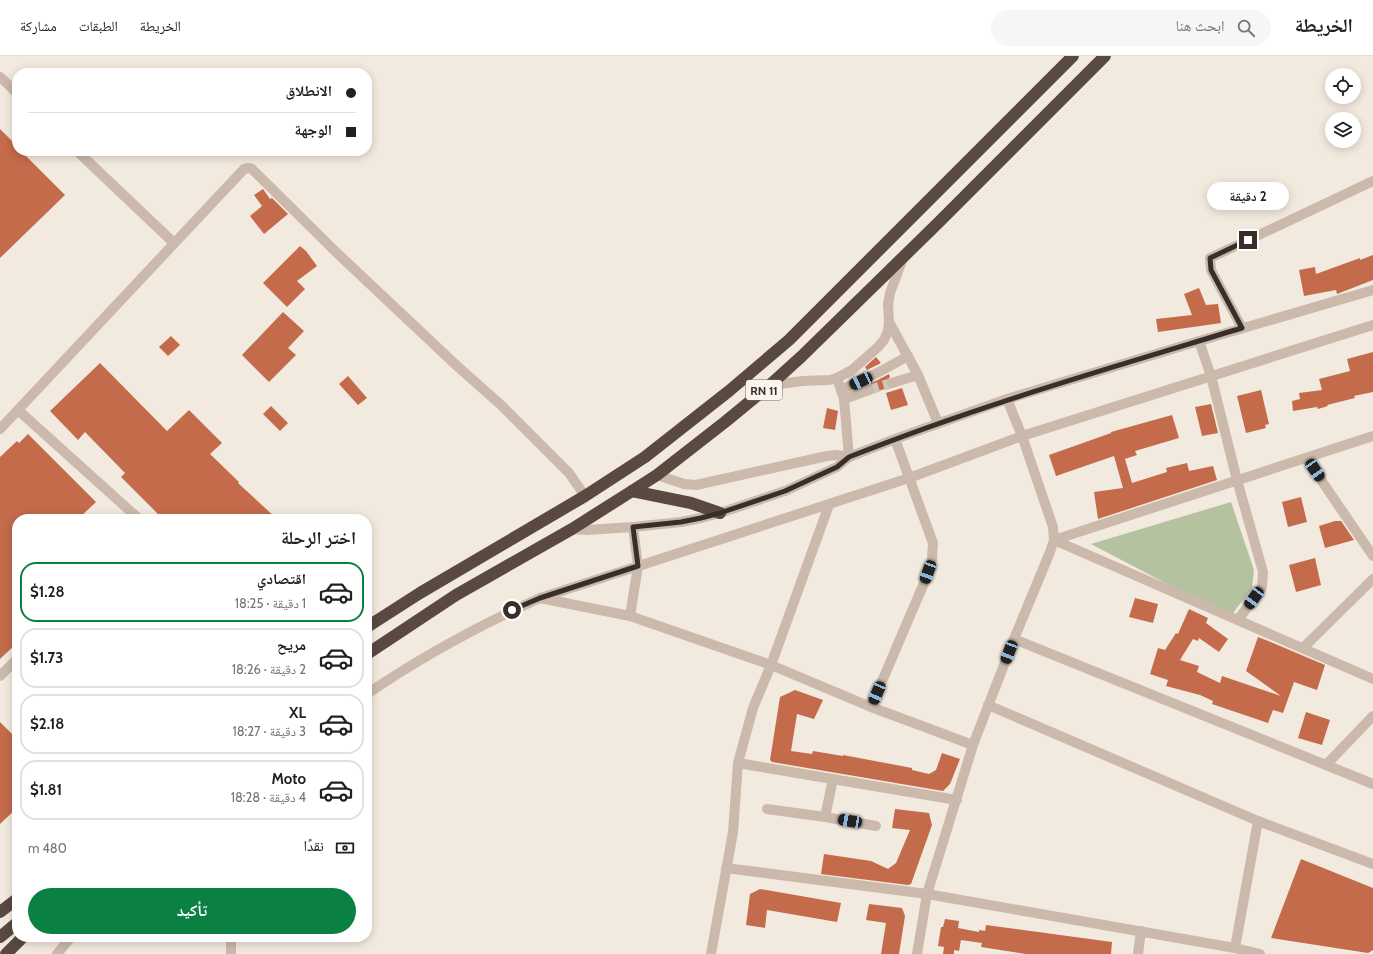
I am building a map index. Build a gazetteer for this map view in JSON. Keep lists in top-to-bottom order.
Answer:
{
  "streets": {
    "highway": ["RN 11"]
  },
  "page": {
    "header": "الخريطة",
    "search": "ابحث هنا",
    "nav": ["الخريطة", "الطبقات", "مشاركة"],
    "banner": ["الانطلاق", "الوجهة"],
    "bubble": "2 دقيقة",
    "heading": "اختر الرحلة",
    "list": [
      {
        "name": "اقتصادي",
        "note": "1 دقيقة · 18:25",
        "value": "$1.28"
      },
      {
        "name": "مريح",
        "note": "2 دقيقة · 18:26",
        "value": "$1.73"
      },
      {
        "name": "XL",
        "note": "3 دقيقة · 18:27",
        "value": "$2.18"
      },
      {
        "name": "Moto",
        "note": "4 دقيقة · 18:28",
        "value": "$1.81"
      }
    ],
    "pay": ["نقدًا", "480 m"],
    "buttons": "تأكيد"
  }
}
